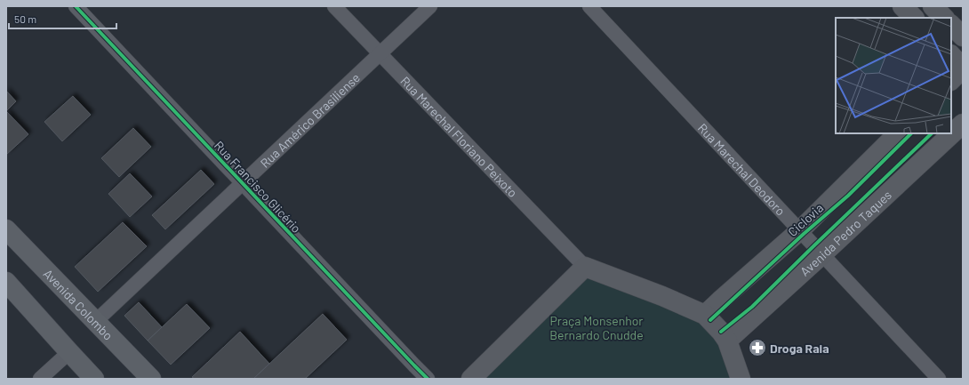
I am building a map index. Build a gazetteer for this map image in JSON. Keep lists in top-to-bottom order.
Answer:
{
  "streets": {
    "main road": ["Avenida Pedro Taques", "Avenida Colombo"],
    "street": [
      "Rua Américo Brasiliense",
      "Rua Marechal Floriano Peixoto",
      "Rua Marechal Deodoro",
      "Rua Francisco Glicério"
    ],
    "cycle path": ["Ciclovia"]
  },
  "crossings": [
    ["Rua Américo Brasiliense", "Rua Marechal Floriano Peixoto"],
    ["Rua Américo Brasiliense", "Rua Francisco Glicério"],
    ["Rua Américo Brasiliense", "Avenida Colombo"],
    ["Rua Marechal Deodoro", "Avenida Pedro Taques"]
  ],
  "parks": ["Praça Monsenhor Bernardo Cnudde"],
  "places": {
    "pharmacy": ["Droga Raia"]
  },
  "scale_bar": "50 m"
}
